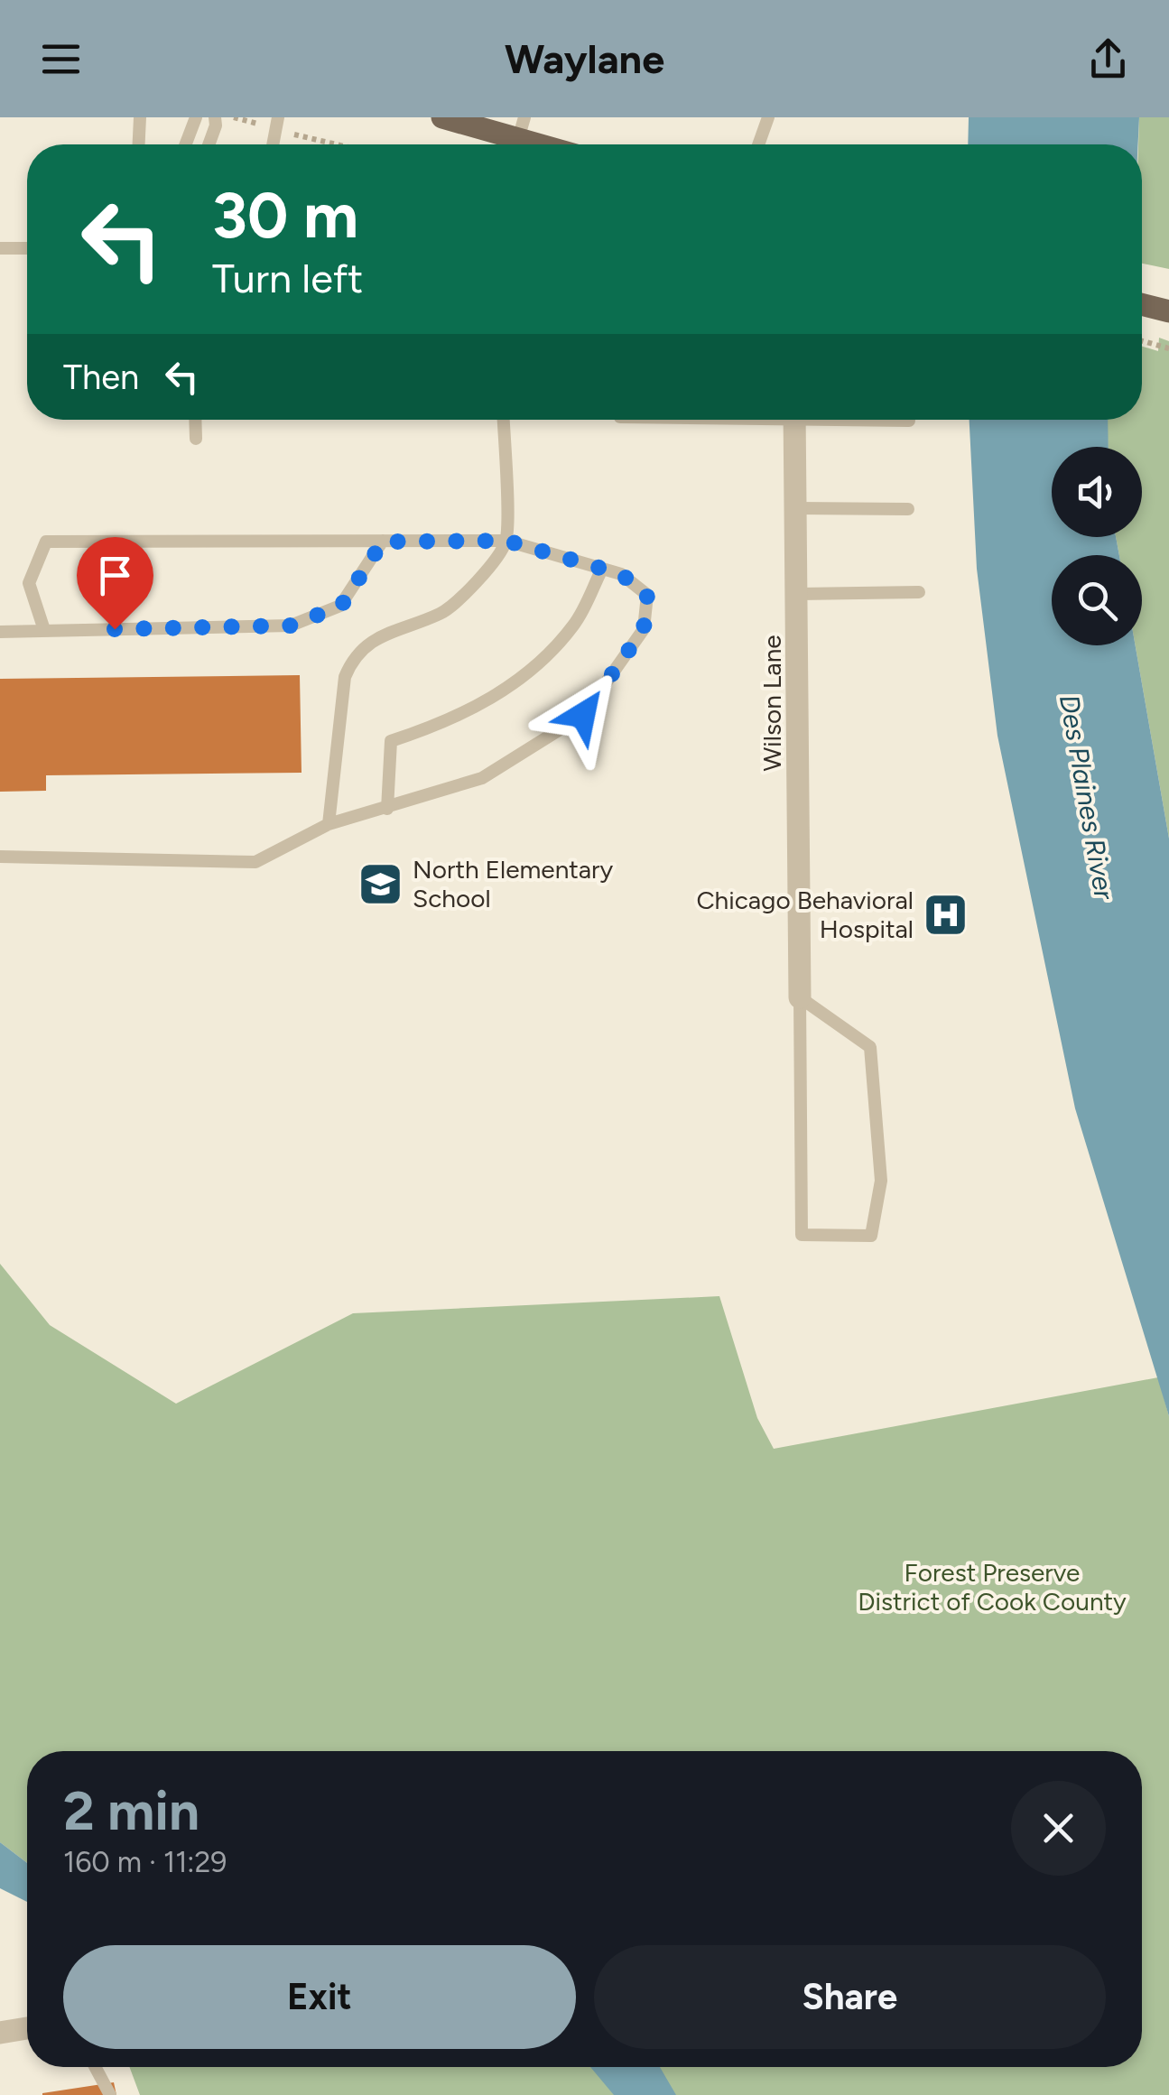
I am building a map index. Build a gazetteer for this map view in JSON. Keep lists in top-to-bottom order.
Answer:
{
  "streets": {
    "street": ["Wilson Lane"]
  },
  "water": ["Des Plaines River"],
  "parks": ["Forest Preserve District of Cook County"],
  "places": {
    "school or university": ["North Elementary School"],
    "hospital": ["Chicago Behavioral Hospital"]
  },
  "page": {
    "header": "Waylane",
    "turn": ["30 m", "Turn left"],
    "then": "Then",
    "heading": ["2 min", "160 m · 11:29"],
    "buttons": ["Exit", "Share"]
  }
}
